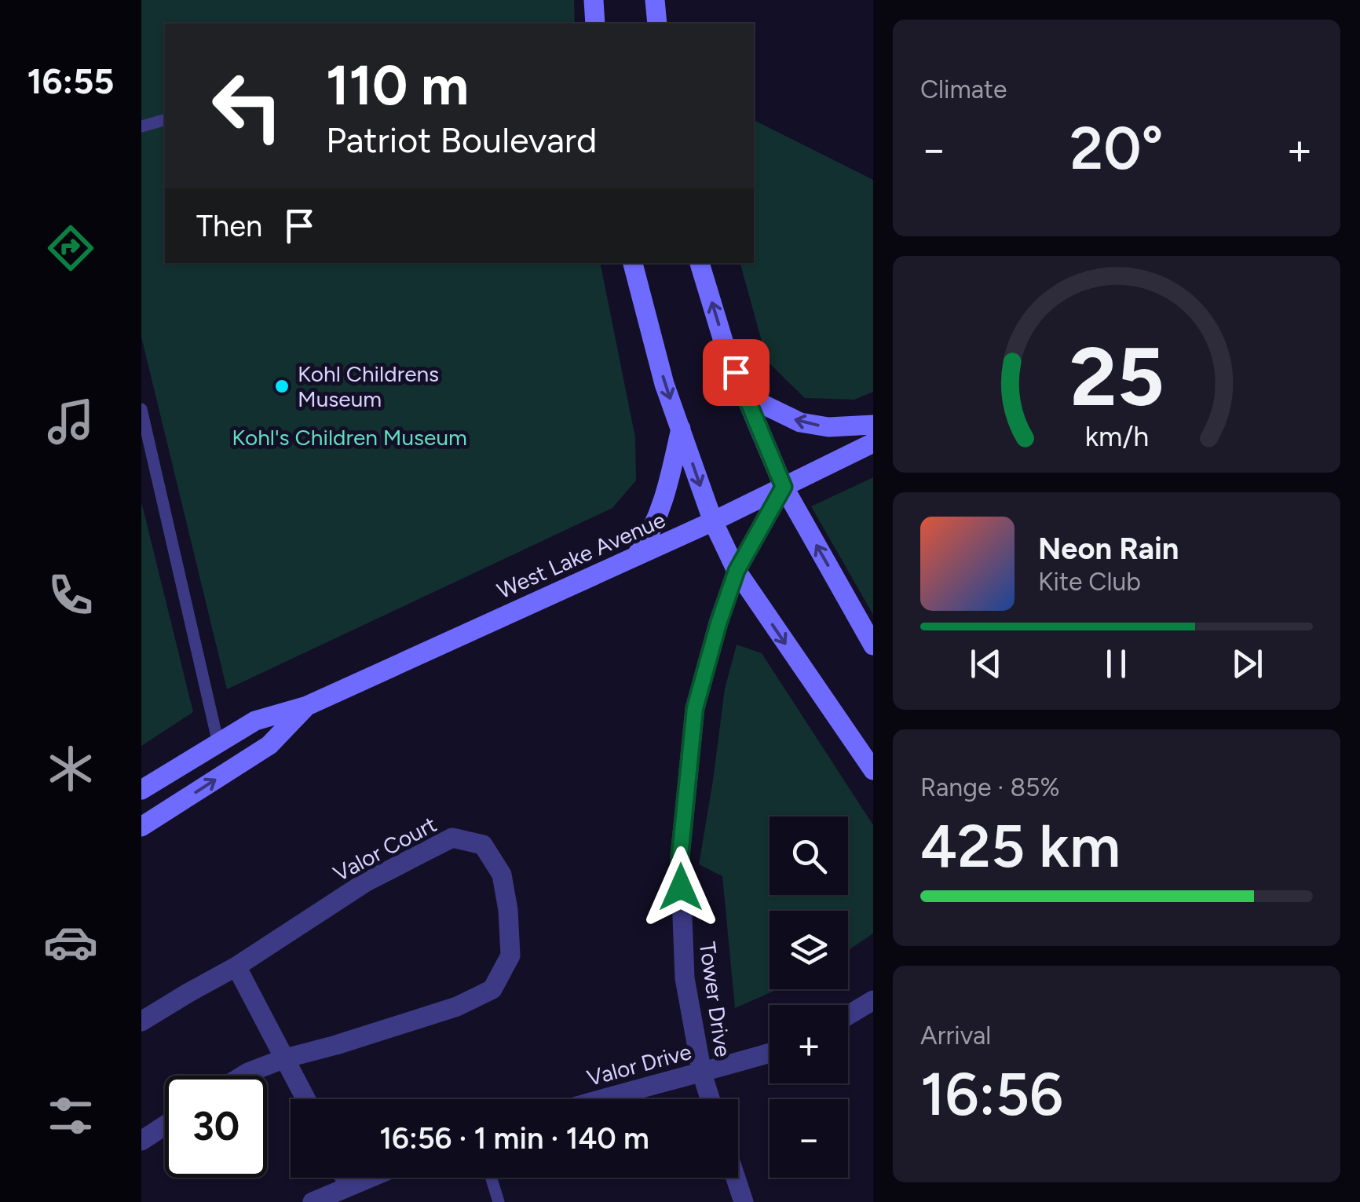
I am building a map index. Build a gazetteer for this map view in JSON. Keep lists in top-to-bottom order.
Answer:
{
  "streets": {
    "main road": ["West Lake Avenue"],
    "street": ["Valor Court", "Tower Drive", "Valor Drive"]
  },
  "crossings": [
    ["West Lake Avenue", "Tower Drive"],
    ["Tower Drive", "Valor Drive"]
  ],
  "parks": ["Kohl's Children Museum"],
  "places": ["Kohl Childrens Museum"],
  "page": {
    "tabs": "16:55",
    "tile": [
      "Climate",
      ["Range · 85%", "425 km"],
      ["Arrival", "16:56"]
    ],
    "turn": ["110 m", "Patriot Boulevard"],
    "heat": ["−", "20°", "+"],
    "then": "Then",
    "song": ["Neon Rain", "Kite Club"],
    "map_buttons": ["+", "−"],
    "limit": "30",
    "trip": "16:56 · 1 min · 140 m",
    "gauge": ["25", "km/h"]
  }
}
